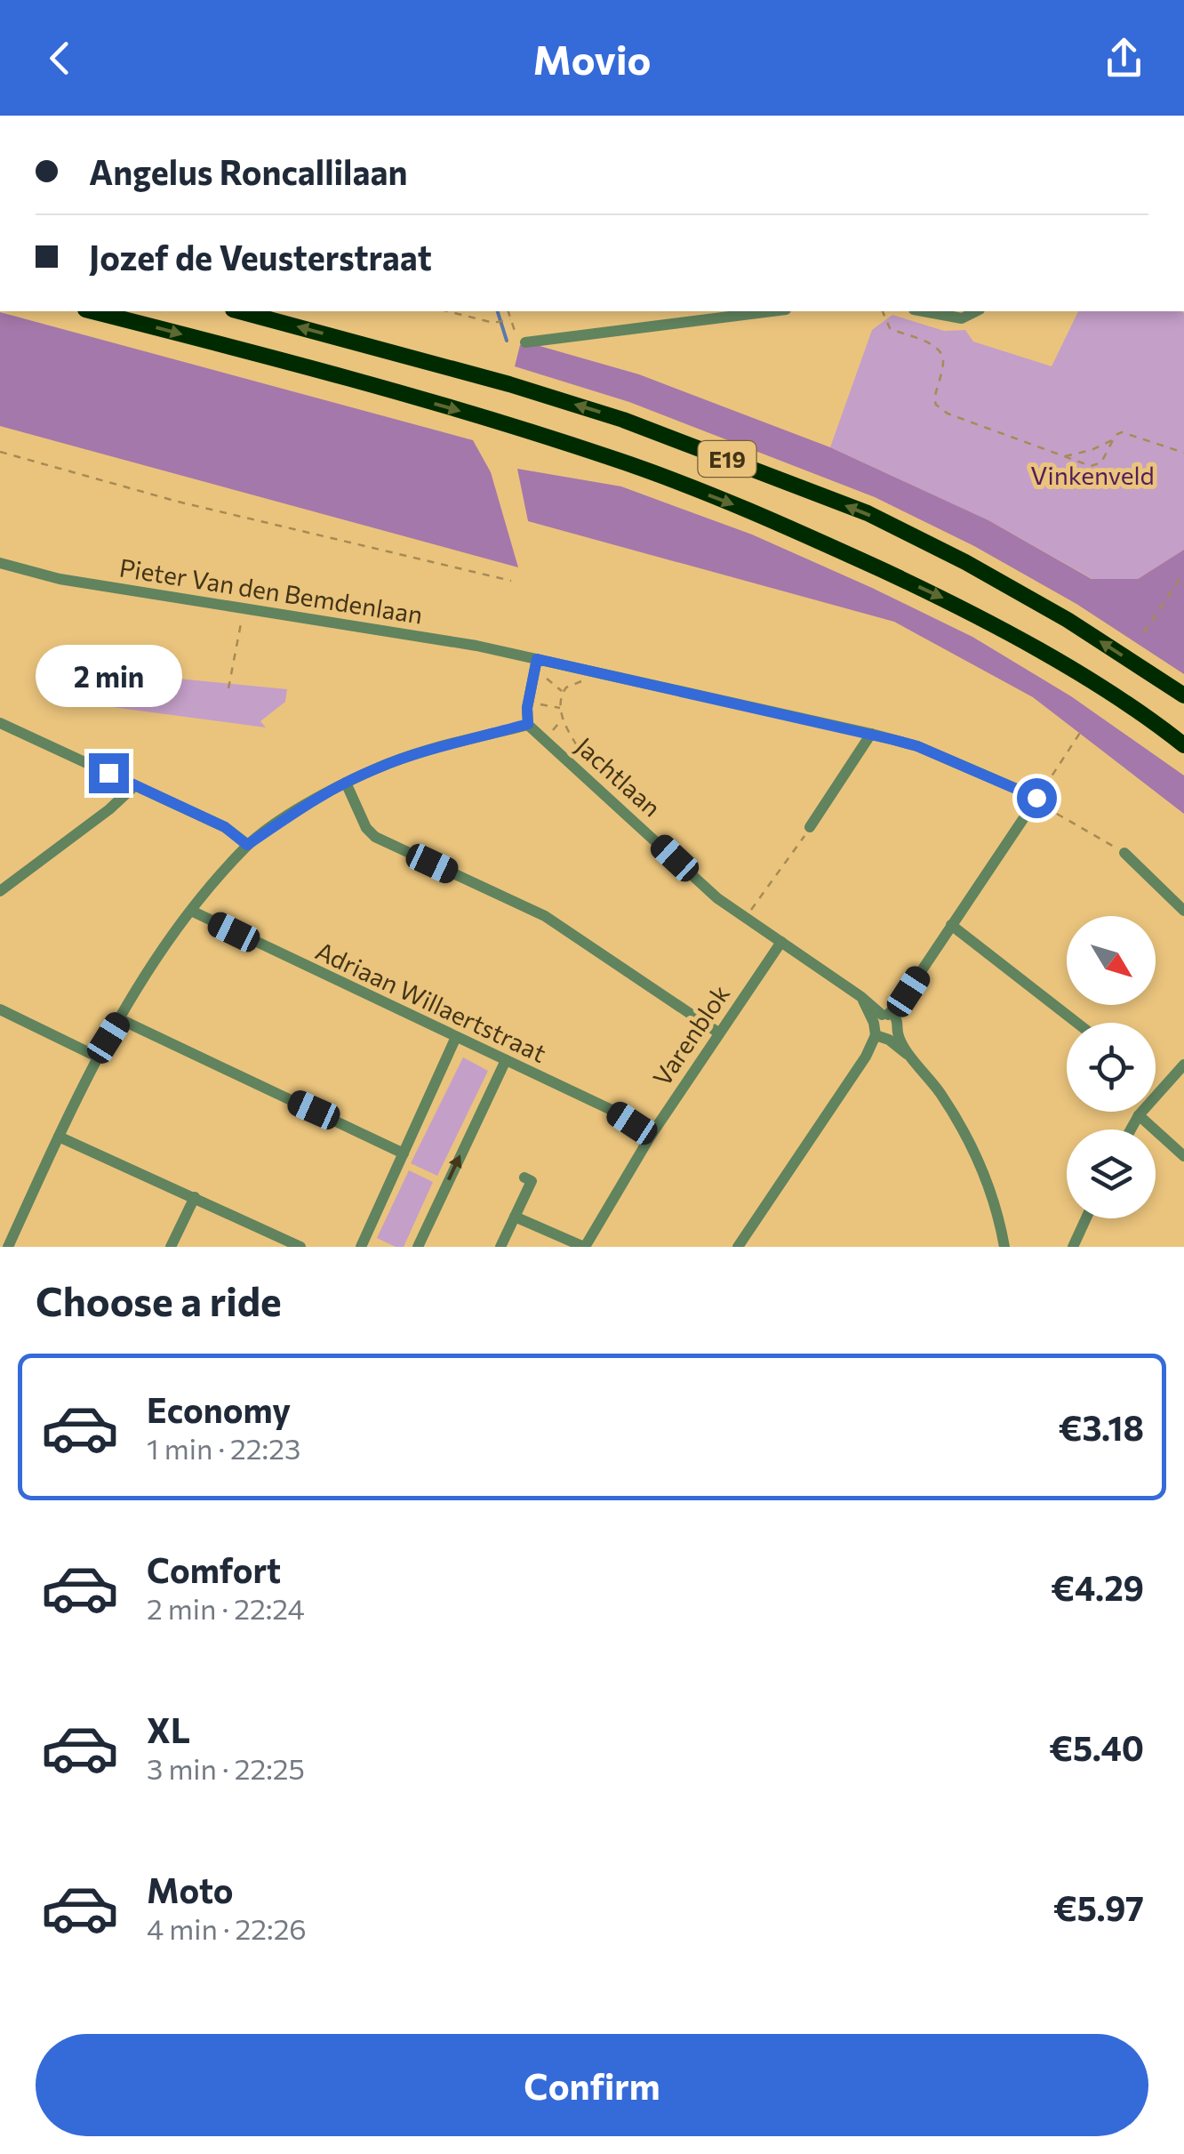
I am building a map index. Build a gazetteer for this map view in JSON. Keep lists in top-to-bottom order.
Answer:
{
  "streets": {
    "highway": ["E19"],
    "street": [
      "Pieter Van den Bemdenlaan",
      "Jachtlaan",
      "Adriaan Willaertstraat",
      "Varenblok"
    ]
  },
  "crossings": [
    ["Jachtlaan", "Varenblok"],
    ["Adriaan Willaertstraat", "Varenblok"]
  ],
  "parks": ["Vinkenveld"],
  "north": "bottom right",
  "page": {
    "header": "Movio",
    "banner": ["Angelus Roncallilaan", "Jozef de Veusterstraat"],
    "bubble": "2 min",
    "heading": "Choose a ride",
    "list": [
      {
        "name": "Economy",
        "note": "1 min · 22:23",
        "value": "€3.18"
      },
      {
        "name": "Comfort",
        "note": "2 min · 22:24",
        "value": "€4.29"
      },
      {
        "name": "XL",
        "note": "3 min · 22:25",
        "value": "€5.40"
      },
      {
        "name": "Moto",
        "note": "4 min · 22:26",
        "value": "€5.97"
      }
    ],
    "buttons": "Confirm"
  }
}
